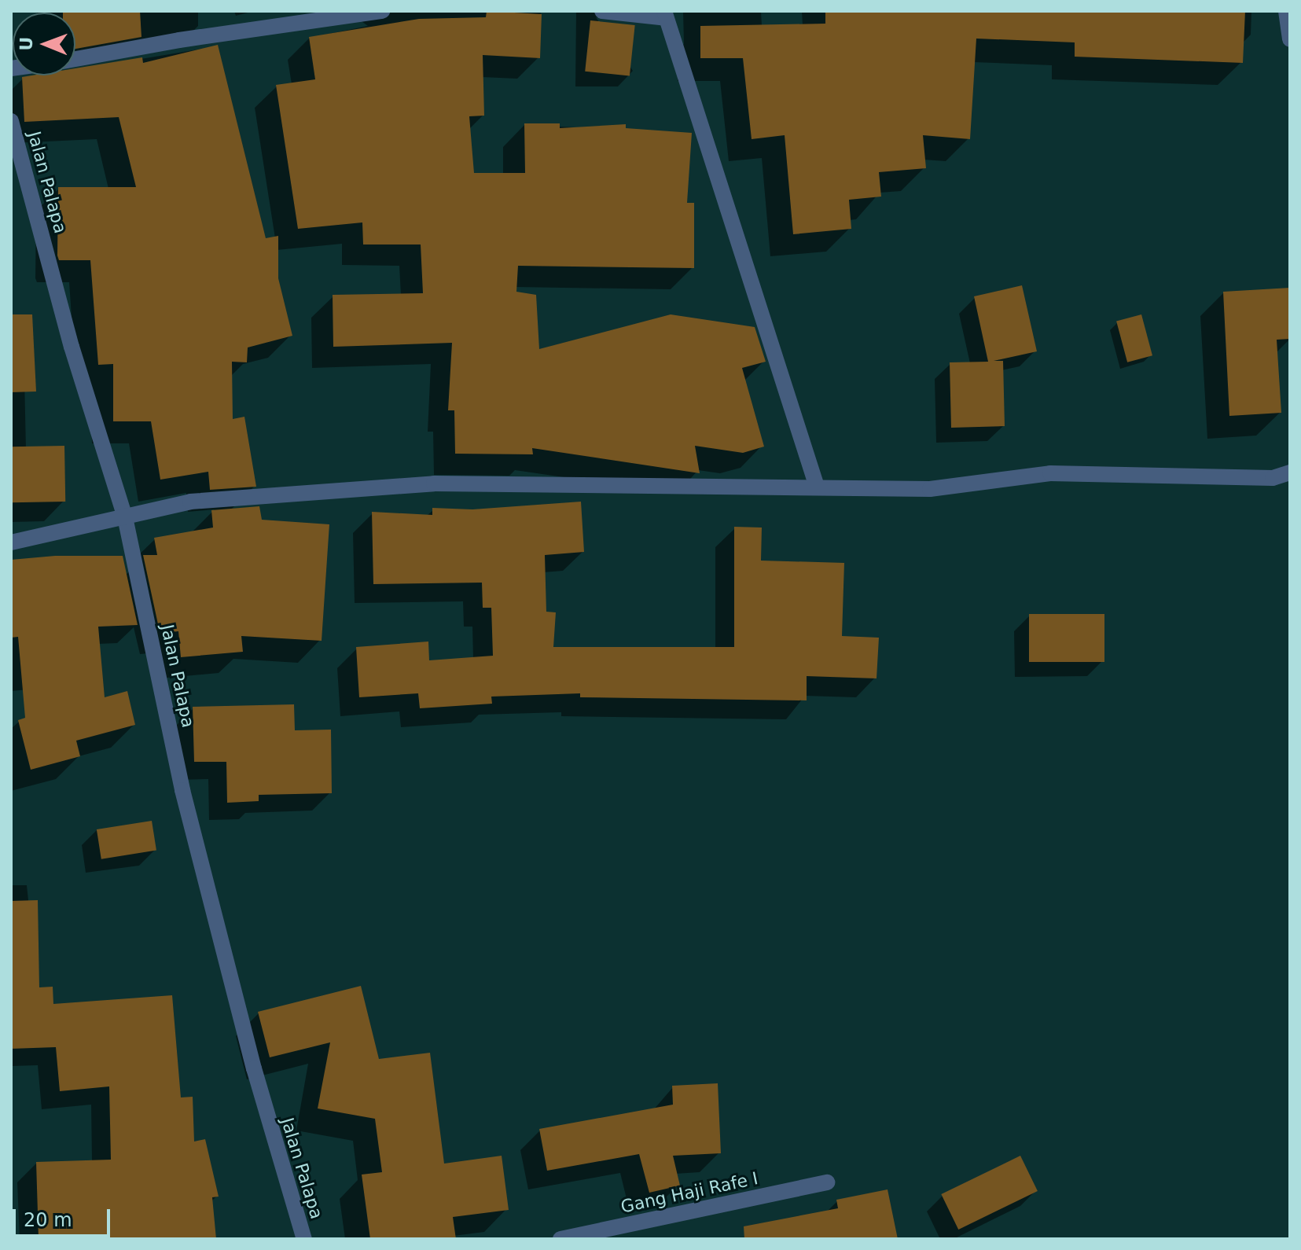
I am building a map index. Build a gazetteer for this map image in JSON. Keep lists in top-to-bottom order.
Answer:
{
  "streets": {
    "street": ["Jalan Palapa", "Gang Haji Rafe I"]
  },
  "scale_bar": "20 m",
  "north": "left"
}
